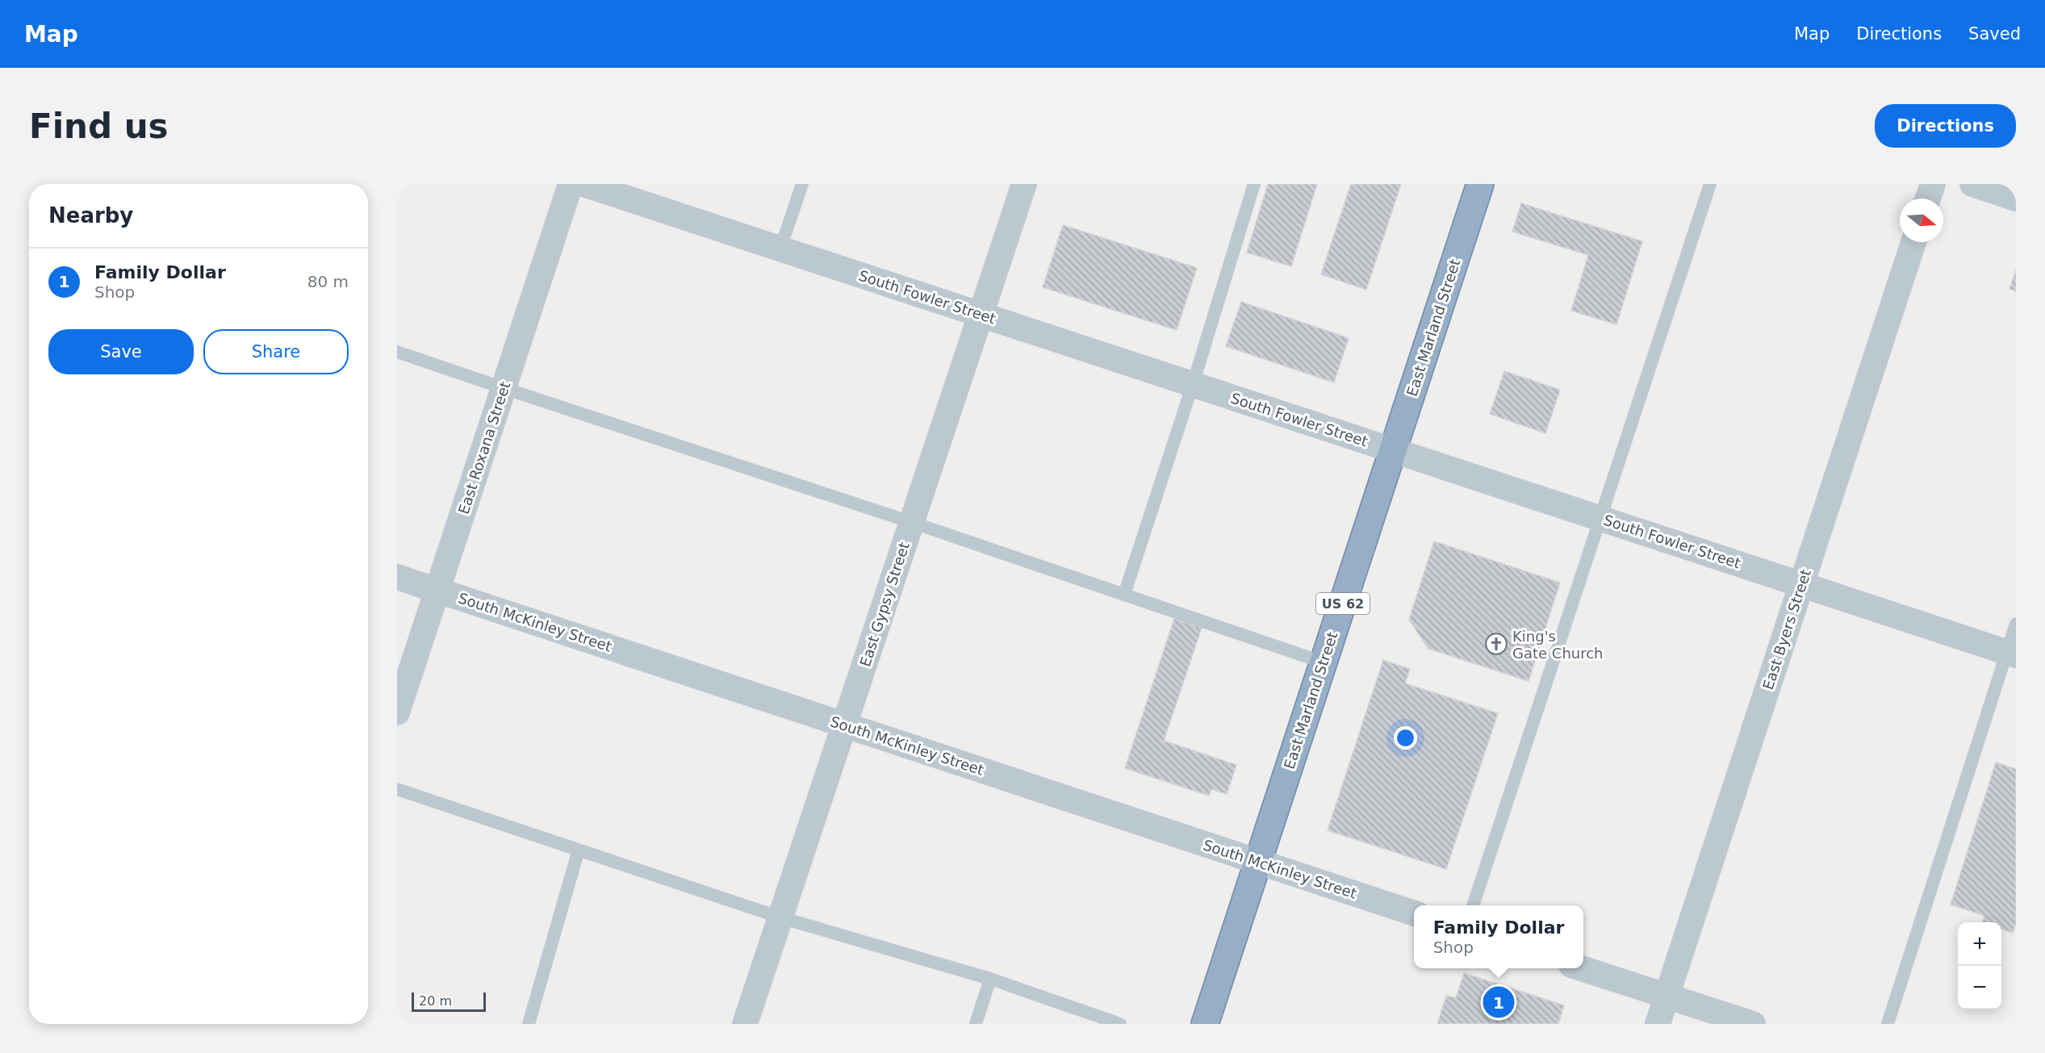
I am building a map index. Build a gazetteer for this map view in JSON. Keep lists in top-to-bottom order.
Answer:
{
  "streets": {
    "highway": ["East Marland Street", "US 62"],
    "street": [
      "South Fowler Street",
      "East Roxana Street",
      "East Gypsy Street",
      "South McKinley Street",
      "East Byers Street"
    ]
  },
  "crossings": [
    ["South Fowler Street", "East Marland Street"],
    ["South Fowler Street", "East Gypsy Street"],
    ["South Fowler Street", "East Byers Street"],
    ["East Marland Street", "South McKinley Street"],
    ["East Roxana Street", "South McKinley Street"],
    ["East Gypsy Street", "South McKinley Street"]
  ],
  "places": {
    "church": ["King's Gate Church"]
  },
  "scale_bar": "20 m",
  "north": "right",
  "page": {
    "header": "Map",
    "nav": ["Map", "Directions", "Saved"],
    "buttons": [
      "Directions",
      ["Save", "Share"]
    ],
    "title": "Find us",
    "heading": "Nearby",
    "list": [
      {
        "mark": "1",
        "name": "Family Dollar",
        "note": "Shop",
        "value": "80 m"
      }
    ],
    "popup": ["Family Dollar", "Shop"],
    "map_buttons": ["+", "−"],
    "pins": "1",
    "scale": "20 m"
  }
}
